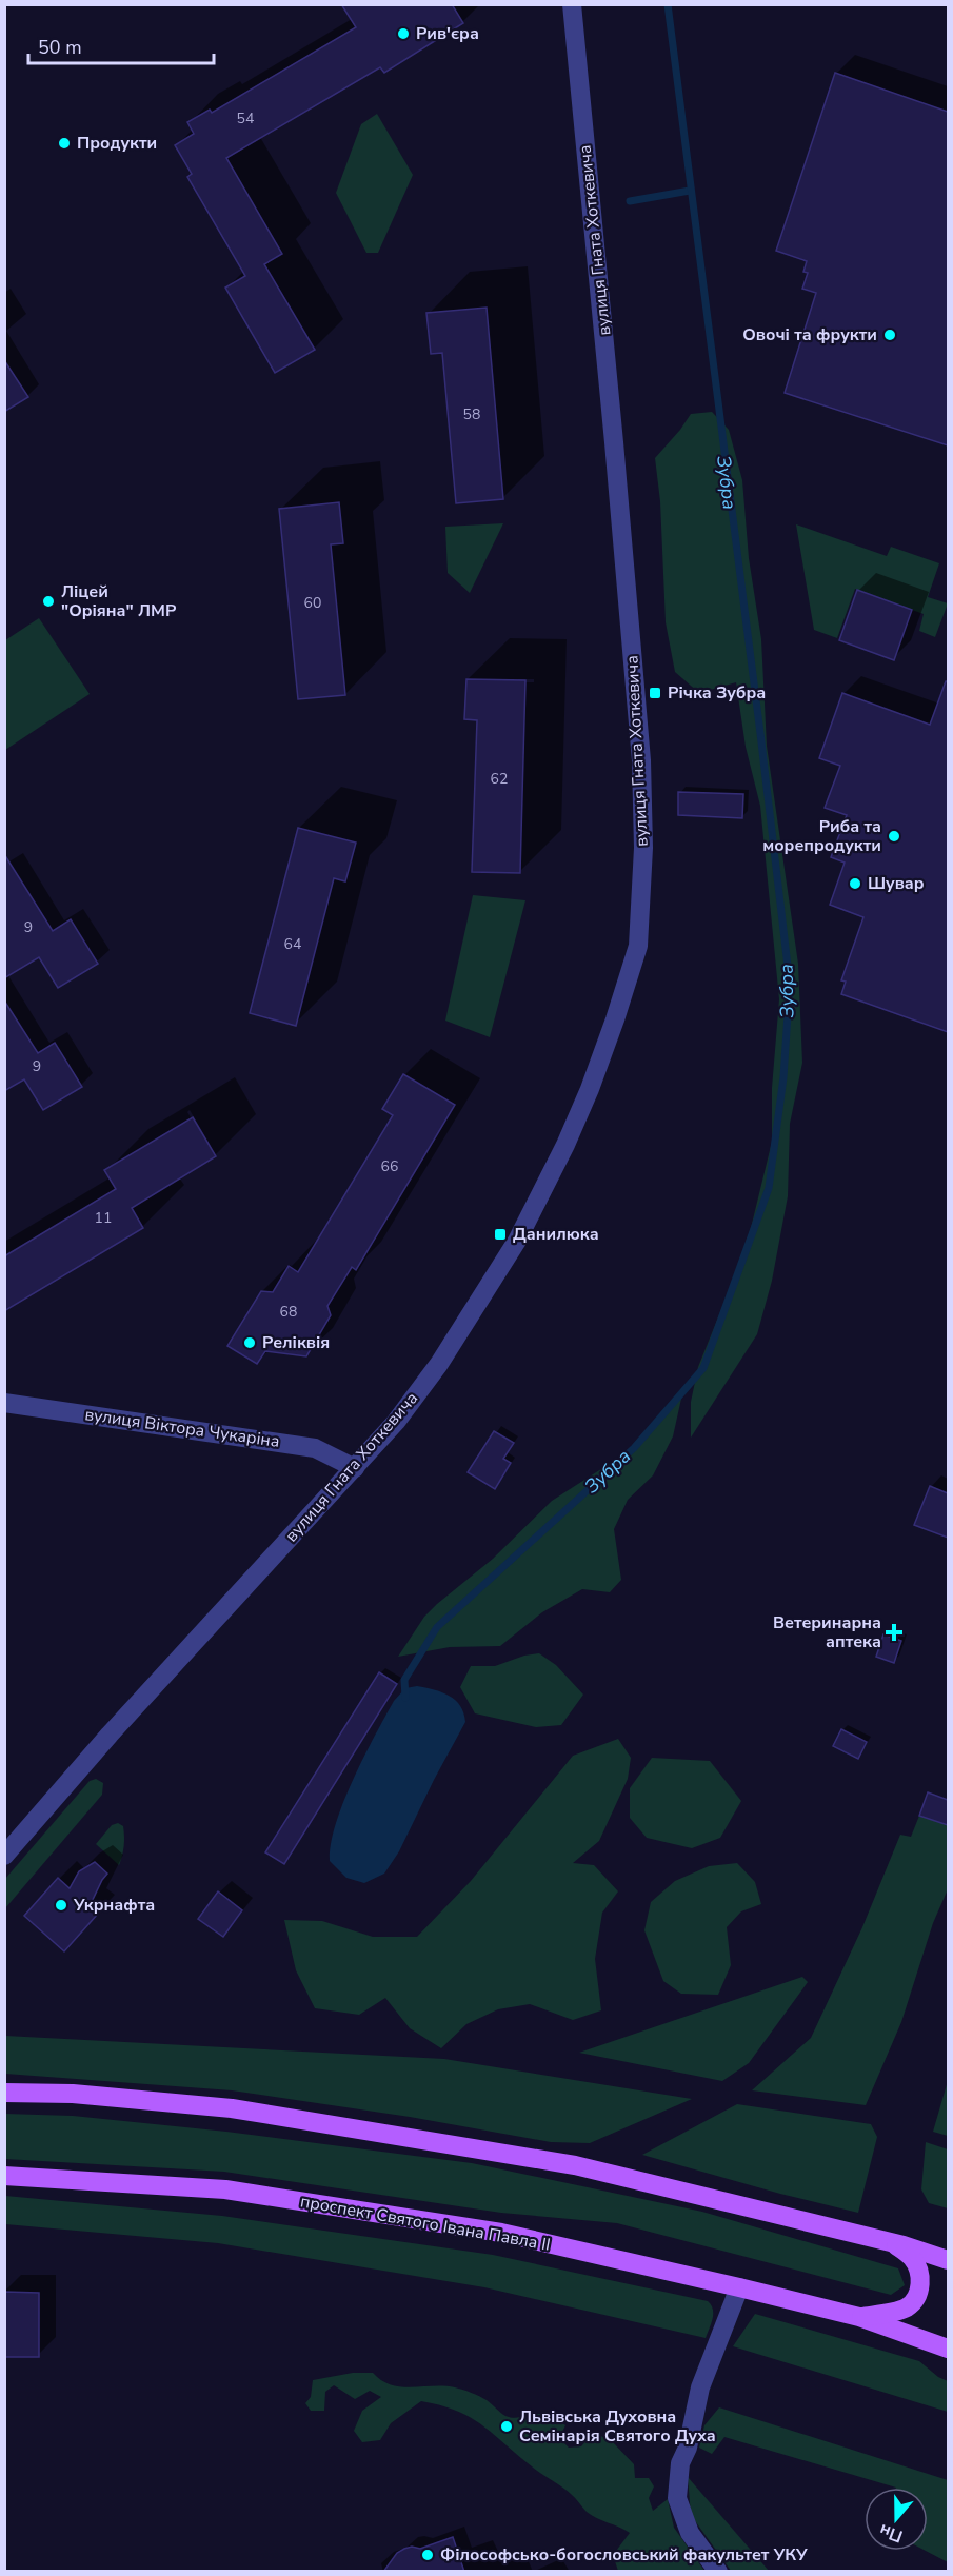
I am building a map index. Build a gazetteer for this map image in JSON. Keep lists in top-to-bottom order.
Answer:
{
  "streets": {
    "main road": ["проспект Святого Івана Павла II"],
    "street": ["вулиця Гната Хоткевича", "вулиця Віктора Чукаріна"]
  },
  "crossings": [
    ["вулиця Гната Хоткевича", "вулиця Віктора Чукаріна"]
  ],
  "water": ["Зубра"],
  "places": {
    "other": [
      "Рив'єра",
      "Продукти",
      "Овочі та фрукти",
      "Ліцей \"Оріяна\" ЛМР",
      "Риба та морепродукти",
      "Шувар",
      "Реліквія",
      "Укрнафта",
      "Львівська Духовна Семінарія Святого Духа",
      "Філософсько-богословський факультет УКУ"
    ],
    "transit": ["Річка Зубра", "Данилюка"],
    "health": ["Ветеринарна аптека"]
  },
  "house_numbers": [
    "54",
    "58",
    "60",
    "62",
    "9",
    "64",
    "9",
    "66",
    "11",
    "68"
  ],
  "scale_bar": "50 m",
  "north": "bottom"
}
